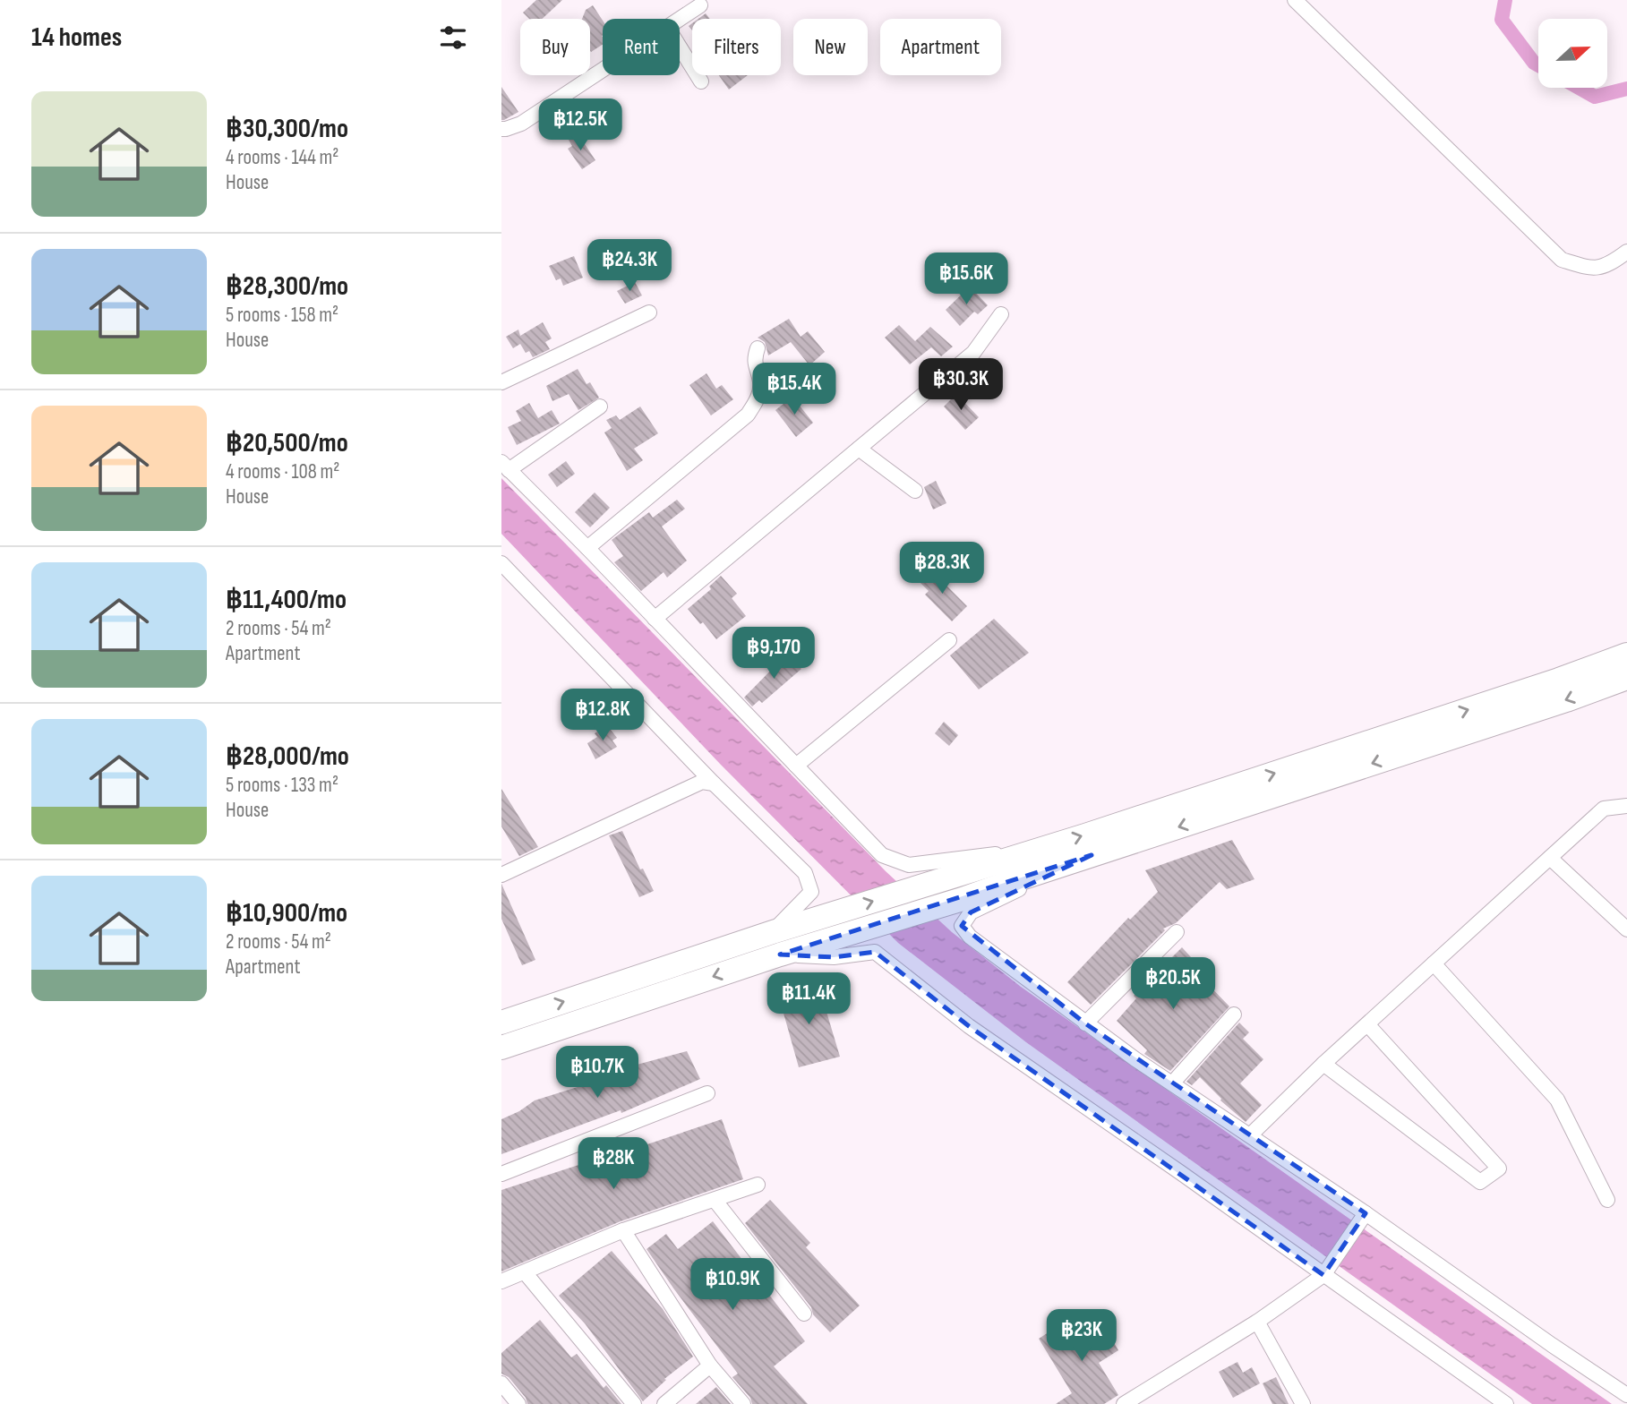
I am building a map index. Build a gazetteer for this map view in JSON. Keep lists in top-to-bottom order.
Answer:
{
  "north": "right",
  "page": {
    "heading": "14 homes",
    "chip": [
      "Buy",
      "Rent",
      "Filters",
      "New",
      "Apartment"
    ],
    "list": [
      {
        "name": "฿30,300/mo",
        "note": "4 rooms · 144 m² · House"
      },
      {
        "name": "฿28,300/mo",
        "note": "5 rooms · 158 m² · House"
      },
      {
        "name": "฿20,500/mo",
        "note": "4 rooms · 108 m² · House"
      },
      {
        "name": "฿11,400/mo",
        "note": "2 rooms · 54 m² · Apartment"
      },
      {
        "name": "฿28,000/mo",
        "note": "5 rooms · 133 m² · House"
      },
      {
        "name": "฿10,900/mo",
        "note": "2 rooms · 54 m² · Apartment"
      }
    ],
    "price": [
      "฿12.5K",
      "฿24.3K",
      "฿15.6K",
      "฿30.3K",
      "฿15.4K",
      "฿28.3K",
      "฿9,170",
      "฿12.8K",
      "฿20.5K",
      "฿11.4K",
      "฿10.7K",
      "฿28K",
      "฿10.9K",
      "฿23K"
    ]
  }
}
